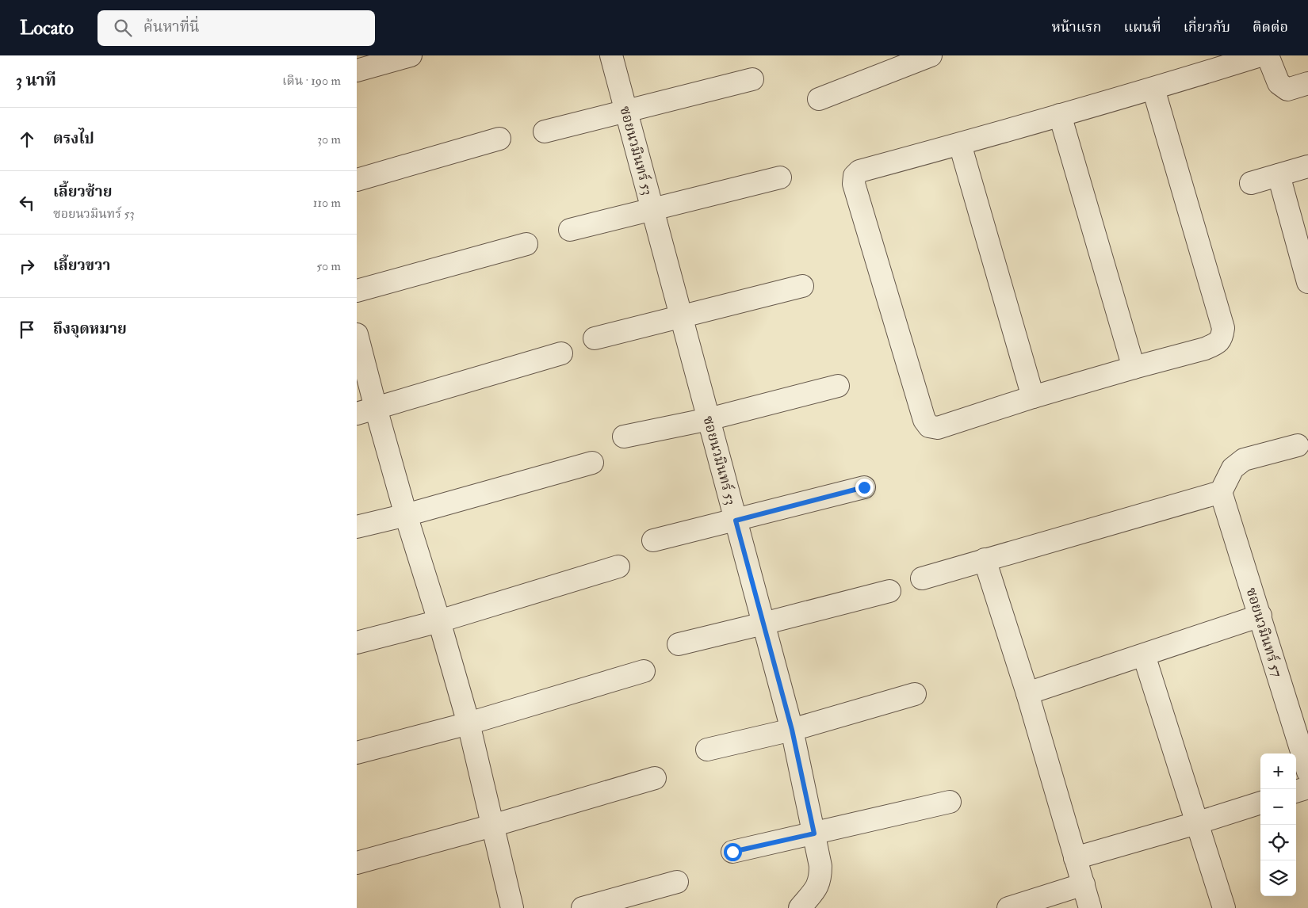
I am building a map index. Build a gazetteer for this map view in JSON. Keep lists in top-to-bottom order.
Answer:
{
  "streets": {
    "street": ["ซอยนวมินทร์ 53", "ซอยนวมินทร์ 57"]
  },
  "page": {
    "header": "Locato",
    "search": "ค้นหาที่นี่",
    "nav": [
      "หน้าแรก",
      "แผนที่",
      "เกี่ยวกับ",
      "ติดต่อ"
    ],
    "heading": ["3 นาที", "เดิน · 190 m"],
    "list": [
      ["ตรงไป", "30 m"],
      ["เลี้ยวซ้าย", "ซอยนวมินทร์ 53", "110 m"],
      ["เลี้ยวขวา", "50 m"],
      "ถึงจุดหมาย"
    ],
    "map_buttons": ["+", "−"]
  }
}
